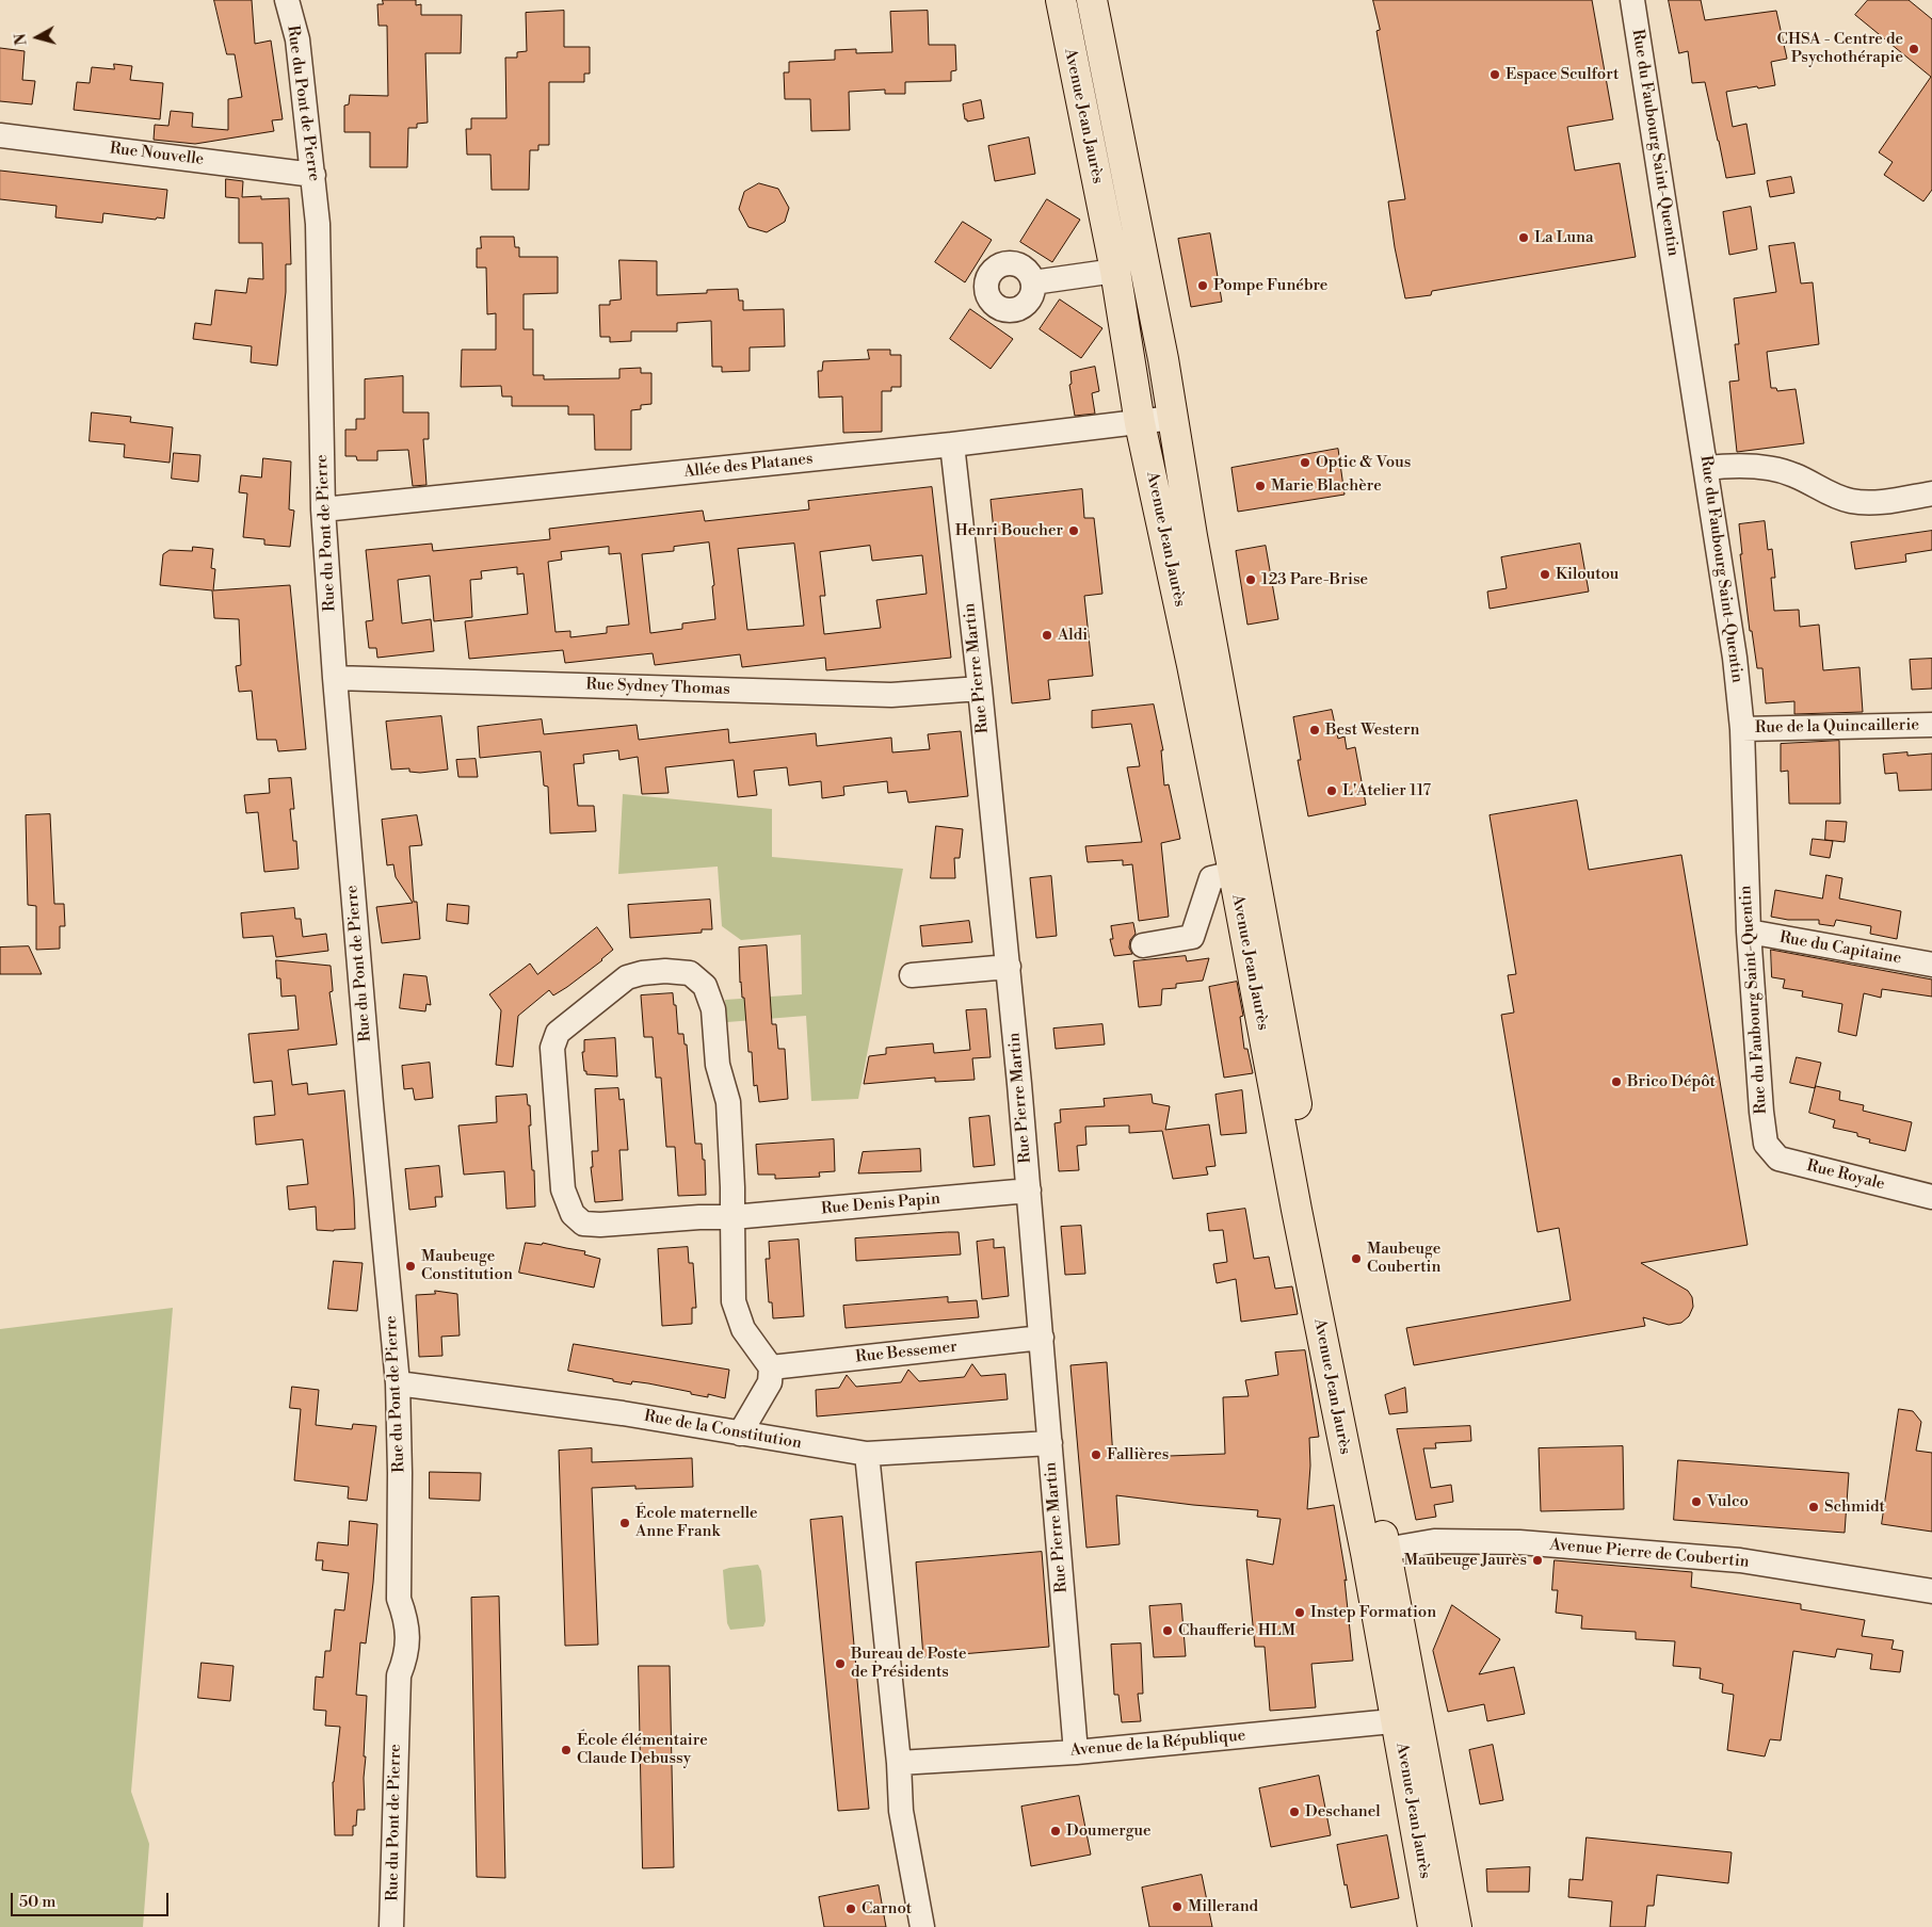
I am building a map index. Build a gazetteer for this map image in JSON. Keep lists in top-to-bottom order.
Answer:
{
  "streets": {
    "main road": ["Avenue Jean Jaurès"],
    "street": [
      "Rue du Pont de Pierre",
      "Rue du Faubourg Saint-Quentin",
      "Rue Nouvelle",
      "Allée des Platanes",
      "Rue Pierre Martin",
      "Rue Sydney Thomas",
      "Rue de la Quincaillerie",
      "Rue du Capitaine",
      "Rue Royale",
      "Rue Denis Papin",
      "Rue Bessemer",
      "Rue de la Constitution",
      "Avenue Pierre de Coubertin",
      "Avenue de la République"
    ]
  },
  "crossings": [
    ["Rue du Pont de Pierre", "Rue Nouvelle"],
    ["Rue du Pont de Pierre", "Allée des Platanes"],
    ["Rue du Pont de Pierre", "Rue Sydney Thomas"],
    ["Rue du Pont de Pierre", "Rue de la Constitution"],
    ["Avenue Jean Jaurès", "Allée des Platanes"],
    ["Avenue Jean Jaurès", "Avenue Pierre de Coubertin"],
    ["Avenue Jean Jaurès", "Avenue de la République"],
    ["Rue du Faubourg Saint-Quentin", "Rue de la Quincaillerie"],
    ["Rue du Faubourg Saint-Quentin", "Rue du Capitaine"],
    ["Rue du Faubourg Saint-Quentin", "Rue Royale"],
    ["Allée des Platanes", "Rue Pierre Martin"],
    ["Rue Pierre Martin", "Rue Sydney Thomas"],
    ["Rue Pierre Martin", "Rue Denis Papin"],
    ["Rue Pierre Martin", "Rue Bessemer"],
    ["Rue Pierre Martin", "Rue de la Constitution"],
    ["Rue Pierre Martin", "Avenue de la République"]
  ],
  "places": [
    "CHSA - Centre de Psychothérapie",
    "Espace Sculfort",
    "La Luna",
    "Pompe Funébre",
    "Optic & Vous",
    "Marie Blachère",
    "Henri Boucher",
    "Kiloutou",
    "123 Pare-Brise",
    "Aldi",
    "Best Western",
    "L'Atelier 117",
    "Brico Dépôt",
    "Maubeuge Coubertin",
    "Maubeuge Constitution",
    "Fallières",
    "Vulco",
    "Schmidt",
    "École maternelle Anne Frank",
    "Maubeuge Jaurès",
    "Instep Formation",
    "Chaufferie HLM",
    "Bureau de Poste de Présidents",
    "École élémentaire Claude Debussy",
    "Deschanel",
    "Doumergue",
    "Millerand",
    "Carnot"
  ],
  "scale_bar": "50 m",
  "north": "left"
}
